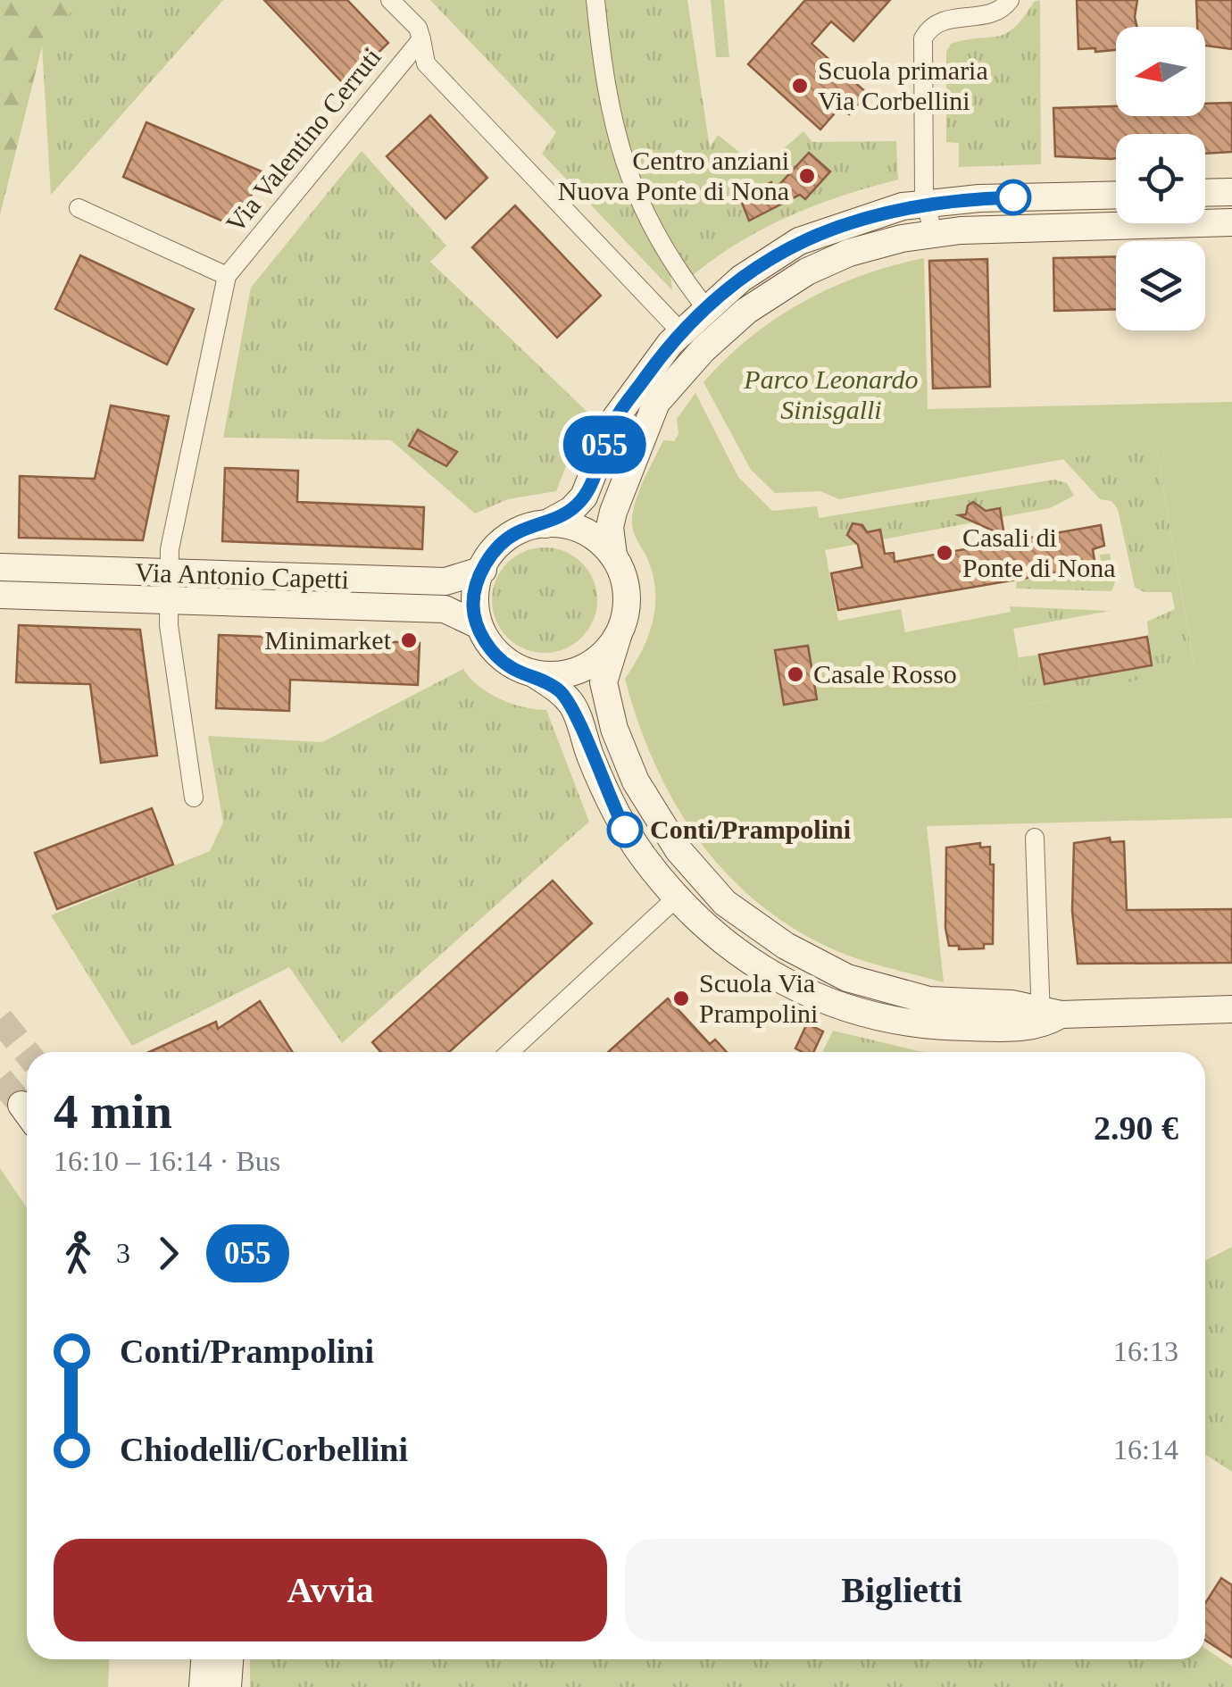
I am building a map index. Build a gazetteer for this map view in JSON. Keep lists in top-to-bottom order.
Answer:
{
  "streets": {
    "main road": ["Via Antonio Capetti"],
    "street": ["Via Valentino Cerruti"]
  },
  "crossings": [
    ["Via Valentino Cerruti", "Via Antonio Capetti"]
  ],
  "parks": ["Parco Leonardo Sinisgalli"],
  "places": [
    "Scuola primaria Via Corbellini",
    "Centro anziani Nuova Ponte di Nona",
    "Casali di Ponte di Nona",
    "Minimarket",
    "Casale Rosso",
    "Conti/Prampolini",
    "Scuola Via Prampolini"
  ],
  "lines": ["bus line 055"],
  "north": "left",
  "page": {
    "on_map": "055",
    "heading": ["4 min", "16:10 – 16:14 · Bus", "2.90 €"],
    "legs": ["3", "055"],
    "list": [
      {
        "name": "Conti/Prampolini",
        "value": "16:13"
      },
      {
        "name": "Chiodelli/Corbellini",
        "value": "16:14"
      }
    ],
    "buttons": ["Avvia", "Biglietti"]
  }
}
